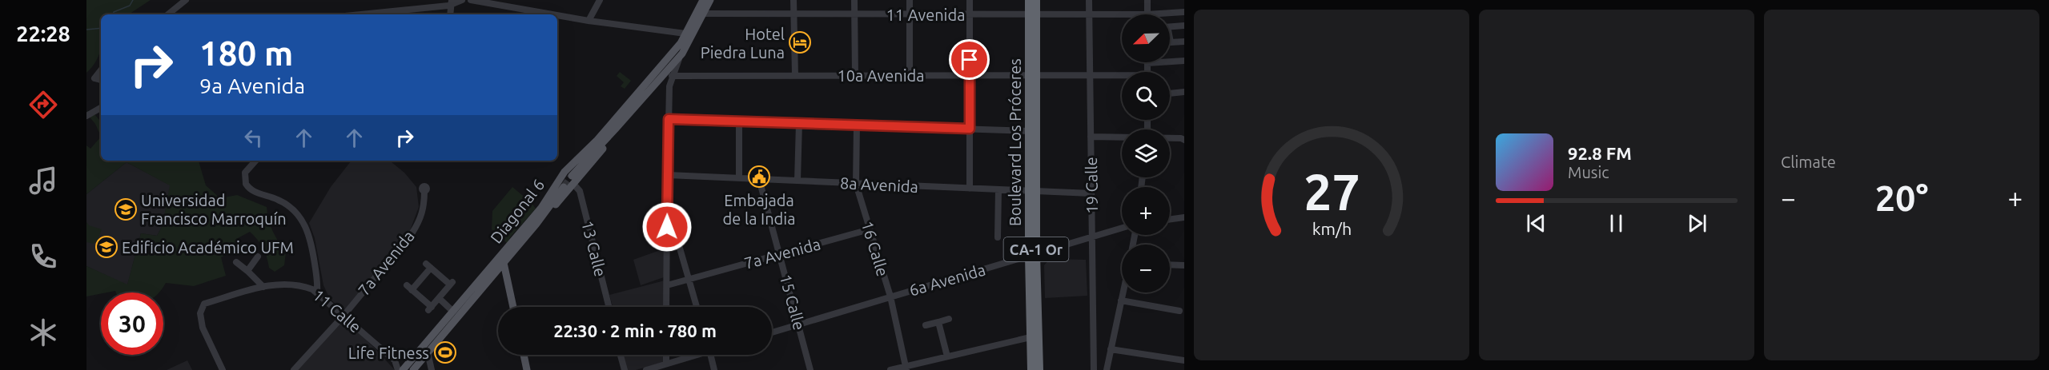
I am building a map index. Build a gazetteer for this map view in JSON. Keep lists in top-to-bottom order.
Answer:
{
  "streets": {
    "highway": ["Boulevard Los Próceres", "CA-1 Or"],
    "main road": ["Diagonal 6"],
    "street": [
      "11 Avenida",
      "10a Avenida",
      "8a Avenida",
      "19 Calle",
      "13 Calle",
      "16 Calle",
      "7a Avenida",
      "6a Avenida",
      "15 Calle",
      "11 Calle"
    ]
  },
  "crossings": [
    ["11 Avenida", "Boulevard Los Próceres"],
    ["11 Avenida", "19 Calle"],
    ["10a Avenida", "Boulevard Los Próceres"],
    ["10a Avenida", "19 Calle"],
    ["Boulevard Los Próceres", "8a Avenida"],
    ["Boulevard Los Próceres", "6a Avenida"],
    ["8a Avenida", "19 Calle"],
    ["8a Avenida", "16 Calle"],
    ["8a Avenida", "15 Calle"],
    ["19 Calle", "6a Avenida"],
    ["Diagonal 6", "13 Calle"],
    ["16 Calle", "7a Avenida"],
    ["16 Calle", "6a Avenida"],
    ["7a Avenida", "15 Calle"],
    ["7a Avenida", "11 Calle"],
    ["6a Avenida", "15 Calle"]
  ],
  "places": {
    "hotel": ["Hotel Piedra Luna"],
    "public building": ["Embajada de la India"],
    "school or university": ["Universidad Francisco Marroquín", "Edificio Académico UFM"],
    "sports": ["Life Fitness"]
  },
  "north": "bottom left",
  "page": {
    "tabs": "22:28",
    "tile": "Climate",
    "map_buttons": ["+", "−"],
    "turn": ["180 m", "9a Avenida"],
    "song": ["92.8 FM", "Music"],
    "heat": ["−", "20°", "+"],
    "limit": "30",
    "trip": "22:30 · 2 min · 780 m",
    "gauge": ["27", "km/h"]
  }
}
